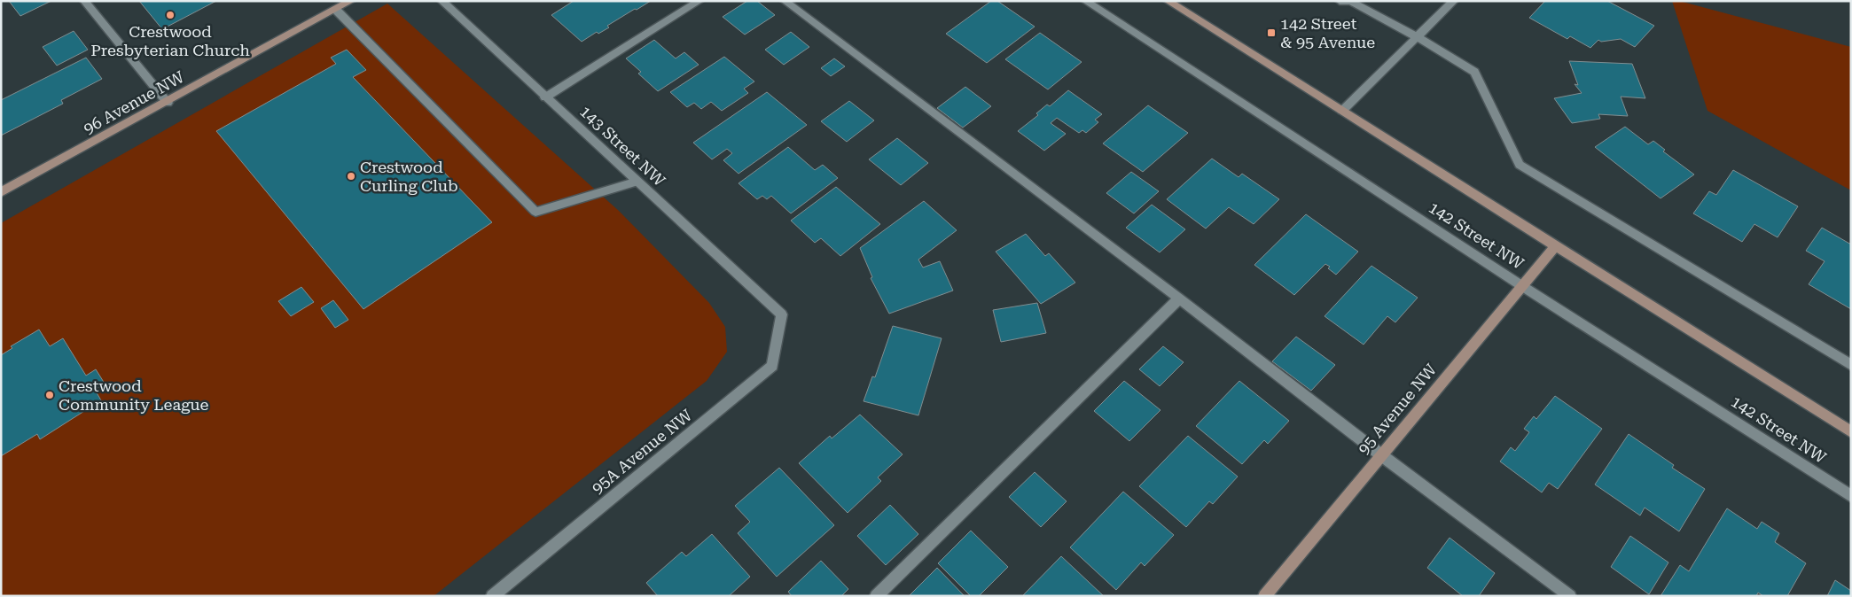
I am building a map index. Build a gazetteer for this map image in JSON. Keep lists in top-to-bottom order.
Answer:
{
  "streets": {
    "street": [
      "96 Avenue NW",
      "143 Street NW",
      "142 Street NW",
      "95 Avenue NW",
      "95A Avenue NW"
    ]
  },
  "crossings": [
    ["143 Street NW", "95A Avenue NW"],
    ["142 Street NW", "95 Avenue NW"]
  ],
  "places": {
    "other": ["Crestwood Presbyterian Church", "Crestwood Curling Club", "Crestwood Community League"],
    "transit": ["142 Street & 95 Avenue"]
  }
}
